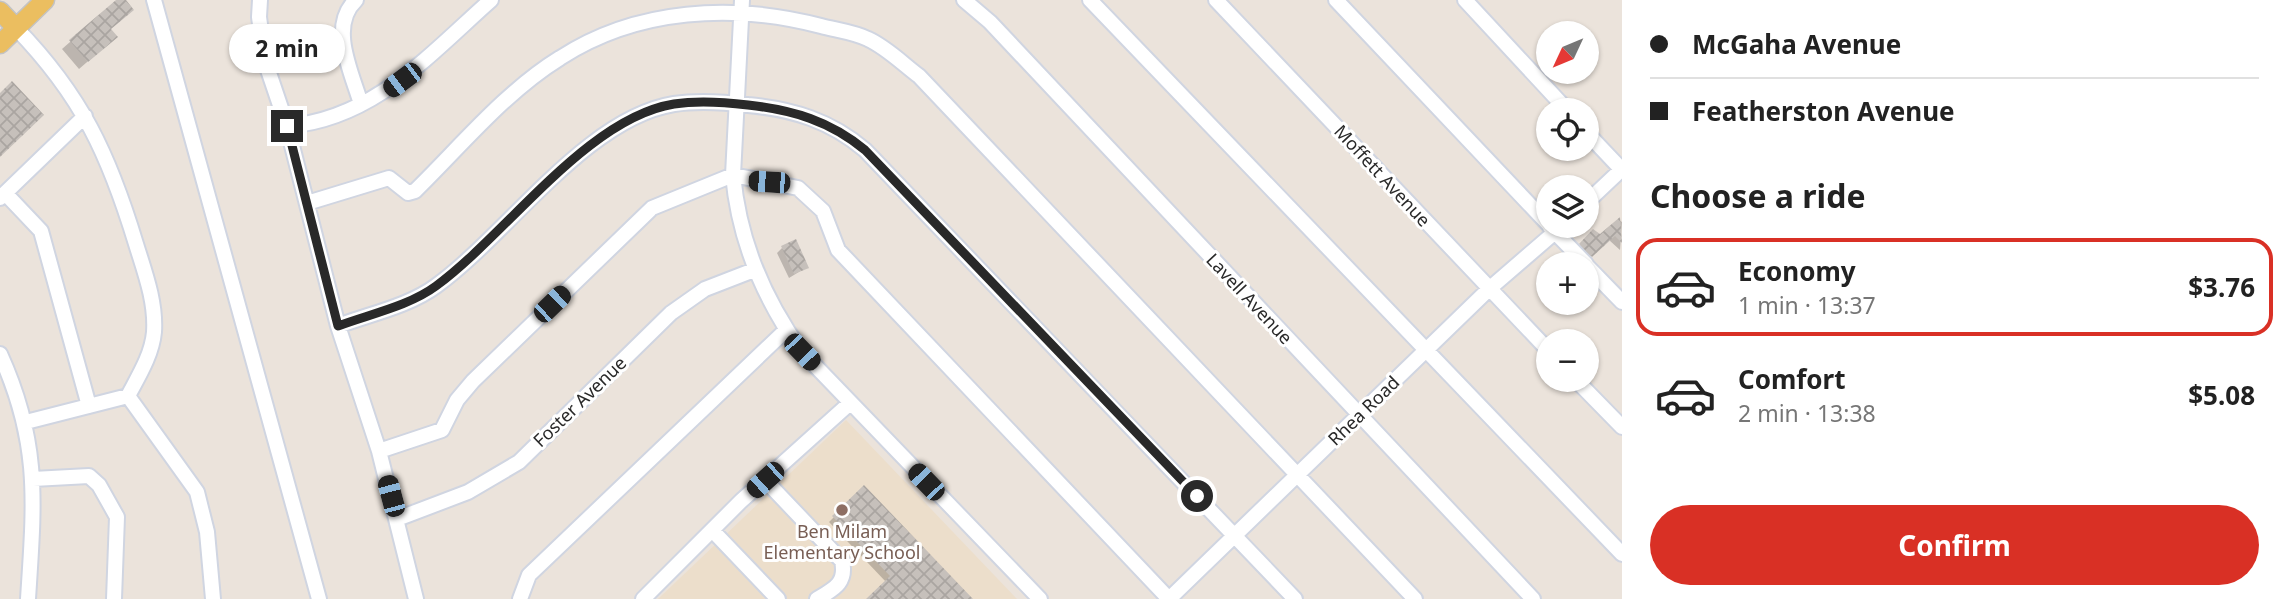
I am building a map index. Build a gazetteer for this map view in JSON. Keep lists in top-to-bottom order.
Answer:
{
  "streets": {
    "street": [
      "Moffett Avenue",
      "Lavell Avenue",
      "Foster Avenue",
      "Rhea Road"
    ]
  },
  "crossings": [
    ["Moffett Avenue", "Rhea Road"],
    ["Lavell Avenue", "Rhea Road"]
  ],
  "places": ["Ben Milam Elementary School"],
  "north": "bottom left",
  "page": {
    "banner": ["McGaha Avenue", "Featherston Avenue"],
    "map_buttons": ["+", "−"],
    "bubble": "2 min",
    "heading": "Choose a ride",
    "list": [
      {
        "name": "Economy",
        "note": "1 min · 13:37",
        "value": "$3.76"
      },
      {
        "name": "Comfort",
        "note": "2 min · 13:38",
        "value": "$5.08"
      }
    ],
    "buttons": "Confirm"
  }
}
